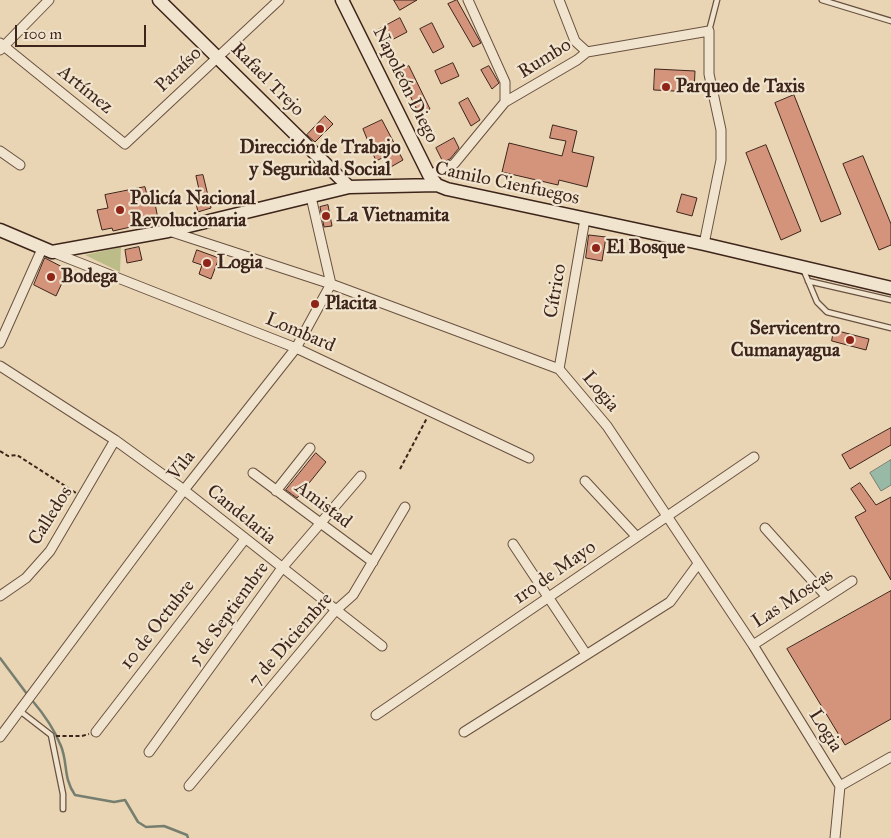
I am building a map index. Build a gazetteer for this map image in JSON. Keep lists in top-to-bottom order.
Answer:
{
  "streets": {
    "main road": ["Rafael Trejo", "Napoleón Diego", "Camilo Cienfuegos"],
    "street": [
      "Rumbo",
      "Paraíso",
      "Artímez",
      "Cítrico",
      "Lombard",
      "Logia",
      "Vila",
      "Amistad",
      "Candelaria",
      "Calledos",
      "1ro de Mayo",
      "Las Moscas",
      "5 de Septiembre",
      "10 de Octubre",
      "7 de Diciembre"
    ]
  },
  "crossings": [
    ["Rumbo", "Napoleón Diego"],
    ["Rumbo", "Camilo Cienfuegos"],
    ["Paraíso", "Rafael Trejo"],
    ["Paraíso", "Artímez"],
    ["Rafael Trejo", "Camilo Cienfuegos"],
    ["Napoleón Diego", "Camilo Cienfuegos"],
    ["Camilo Cienfuegos", "Cítrico"],
    ["Camilo Cienfuegos", "Lombard"],
    ["Camilo Cienfuegos", "Logia"],
    ["Cítrico", "Logia"],
    ["Lombard", "Vila"],
    ["Logia", "Vila"],
    ["Logia", "1ro de Mayo"],
    ["Logia", "Las Moscas"],
    ["Vila", "Candelaria"],
    ["Amistad", "5 de Septiembre"],
    ["Amistad", "7 de Diciembre"],
    ["Candelaria", "Calledos"],
    ["Candelaria", "5 de Septiembre"],
    ["Candelaria", "10 de Octubre"],
    ["Candelaria", "7 de Diciembre"]
  ],
  "places": [
    "Parqueo de Taxis",
    "Dirección de Trabajo y Seguridad Social",
    "Policía Nacional Revolucionaria",
    "La Vietnamita",
    "El Bosque",
    "Logia",
    "Bodega",
    "Placita",
    "Servicentro Cumanayagua"
  ],
  "scale_bar": "100 m"
}
